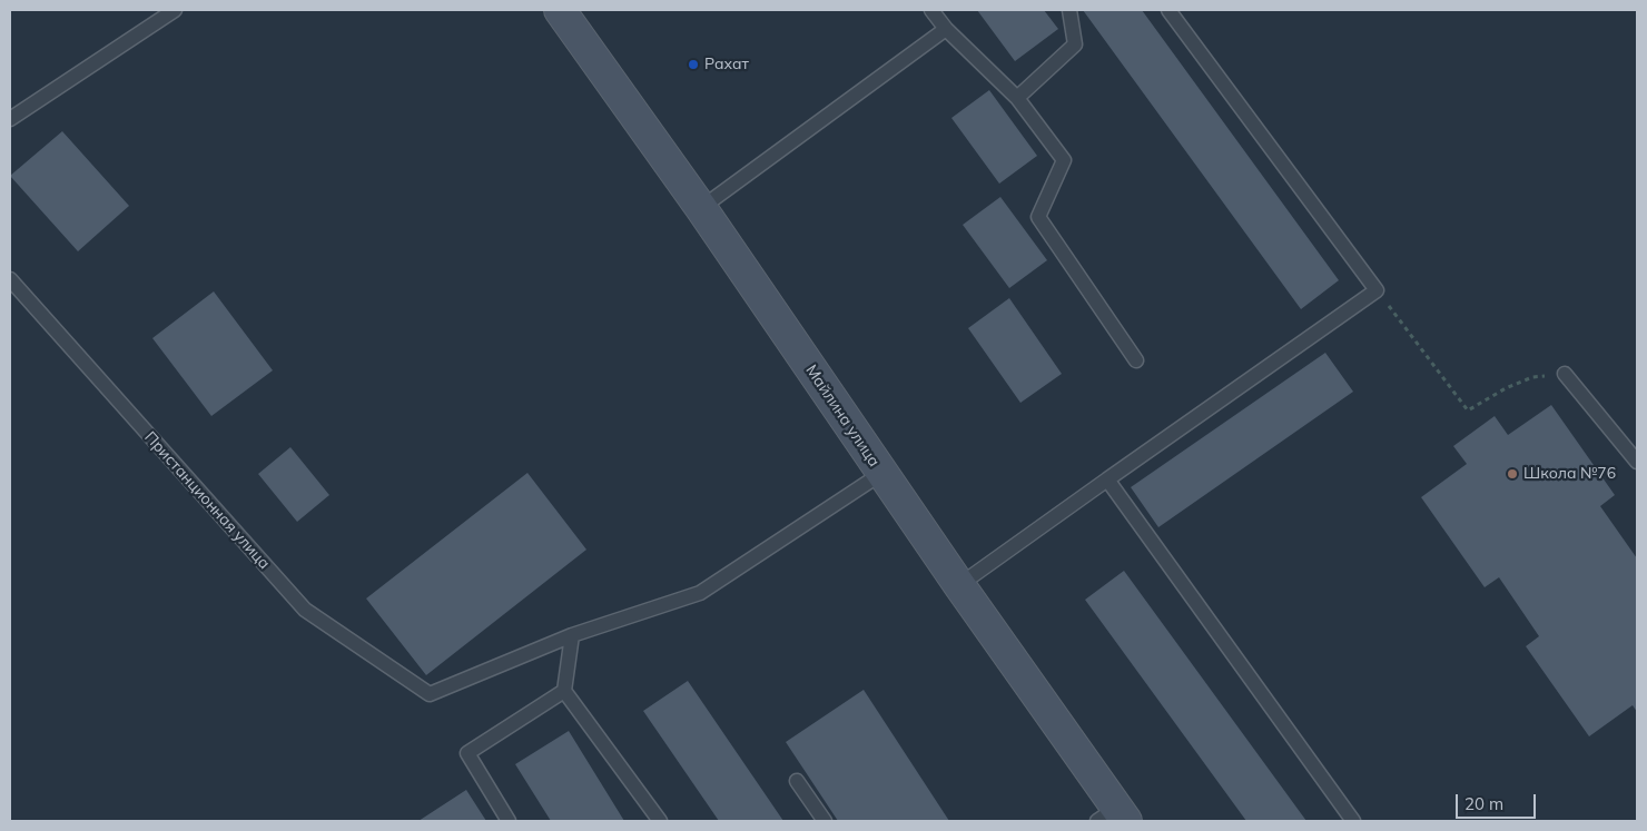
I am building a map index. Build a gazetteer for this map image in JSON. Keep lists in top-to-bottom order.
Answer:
{
  "streets": {
    "main road": ["Майлина улица"],
    "lane": ["Пристанционная улица"]
  },
  "places": ["Рахат", "Школа №76"],
  "scale_bar": "20 m"
}
